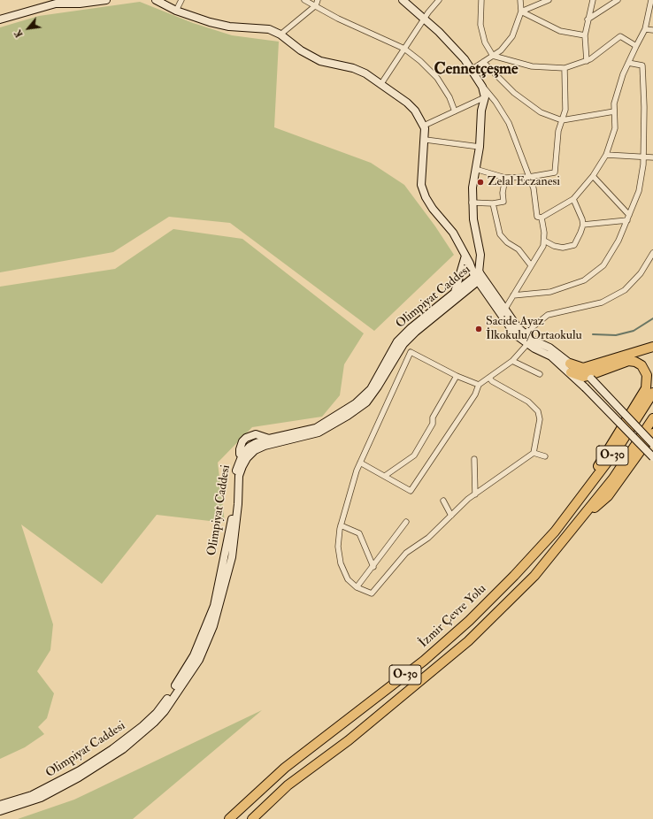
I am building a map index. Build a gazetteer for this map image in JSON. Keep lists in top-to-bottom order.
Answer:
{
  "streets": {
    "highway": ["O-30", "İzmir Çevre Yolu"],
    "street": ["Olimpiyat Caddesi"]
  },
  "districts": ["Cennetçeşme"],
  "places": ["Zelal Eczanesi", "Sacide Ayaz İlkokulu/Ortaokulu"],
  "north": "bottom left"
}
